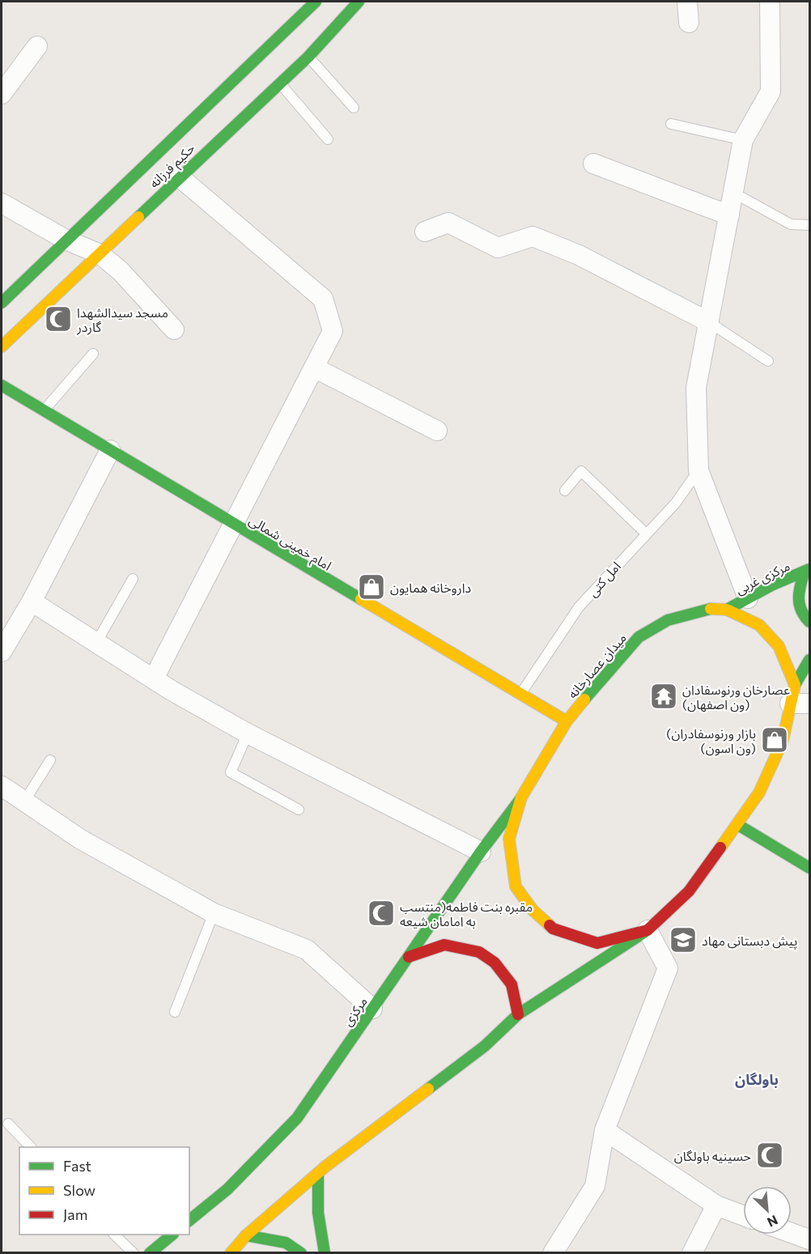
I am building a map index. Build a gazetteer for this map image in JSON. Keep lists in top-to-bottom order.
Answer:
{
  "streets": {
    "main road": [
      "حکیم فرزانه",
      "امام خمینی شمالی",
      "مرکزی غربی",
      "میدان عصارخانه",
      "مرکزی"
    ],
    "lane": ["امل کتی"]
  },
  "crossings": [
    ["امام خمینی شمالی", "امل کتی"],
    ["امام خمینی شمالی", "میدان عصارخانه"],
    ["مرکزی غربی", "میدان عصارخانه"],
    ["میدان عصارخانه", "مرکزی"]
  ],
  "districts": ["باولگان"],
  "places": {
    "mosque": ["مسجد سیدالشهدا گاردر", "مقبره بنت فاطمه(منتسب به امامان شیعه", "حسینیه باولگان"],
    "shop": ["داروخانه همایون", "(بازار ورنوسفادران (ون اسون)"],
    "temple": ["عصارخان ورنوسفادان (ون اصفهان)"],
    "school or university": ["پیش دبستانی مهاد"]
  },
  "legend": ["Fast", "Slow", "Jam"],
  "north": "bottom right"
}
